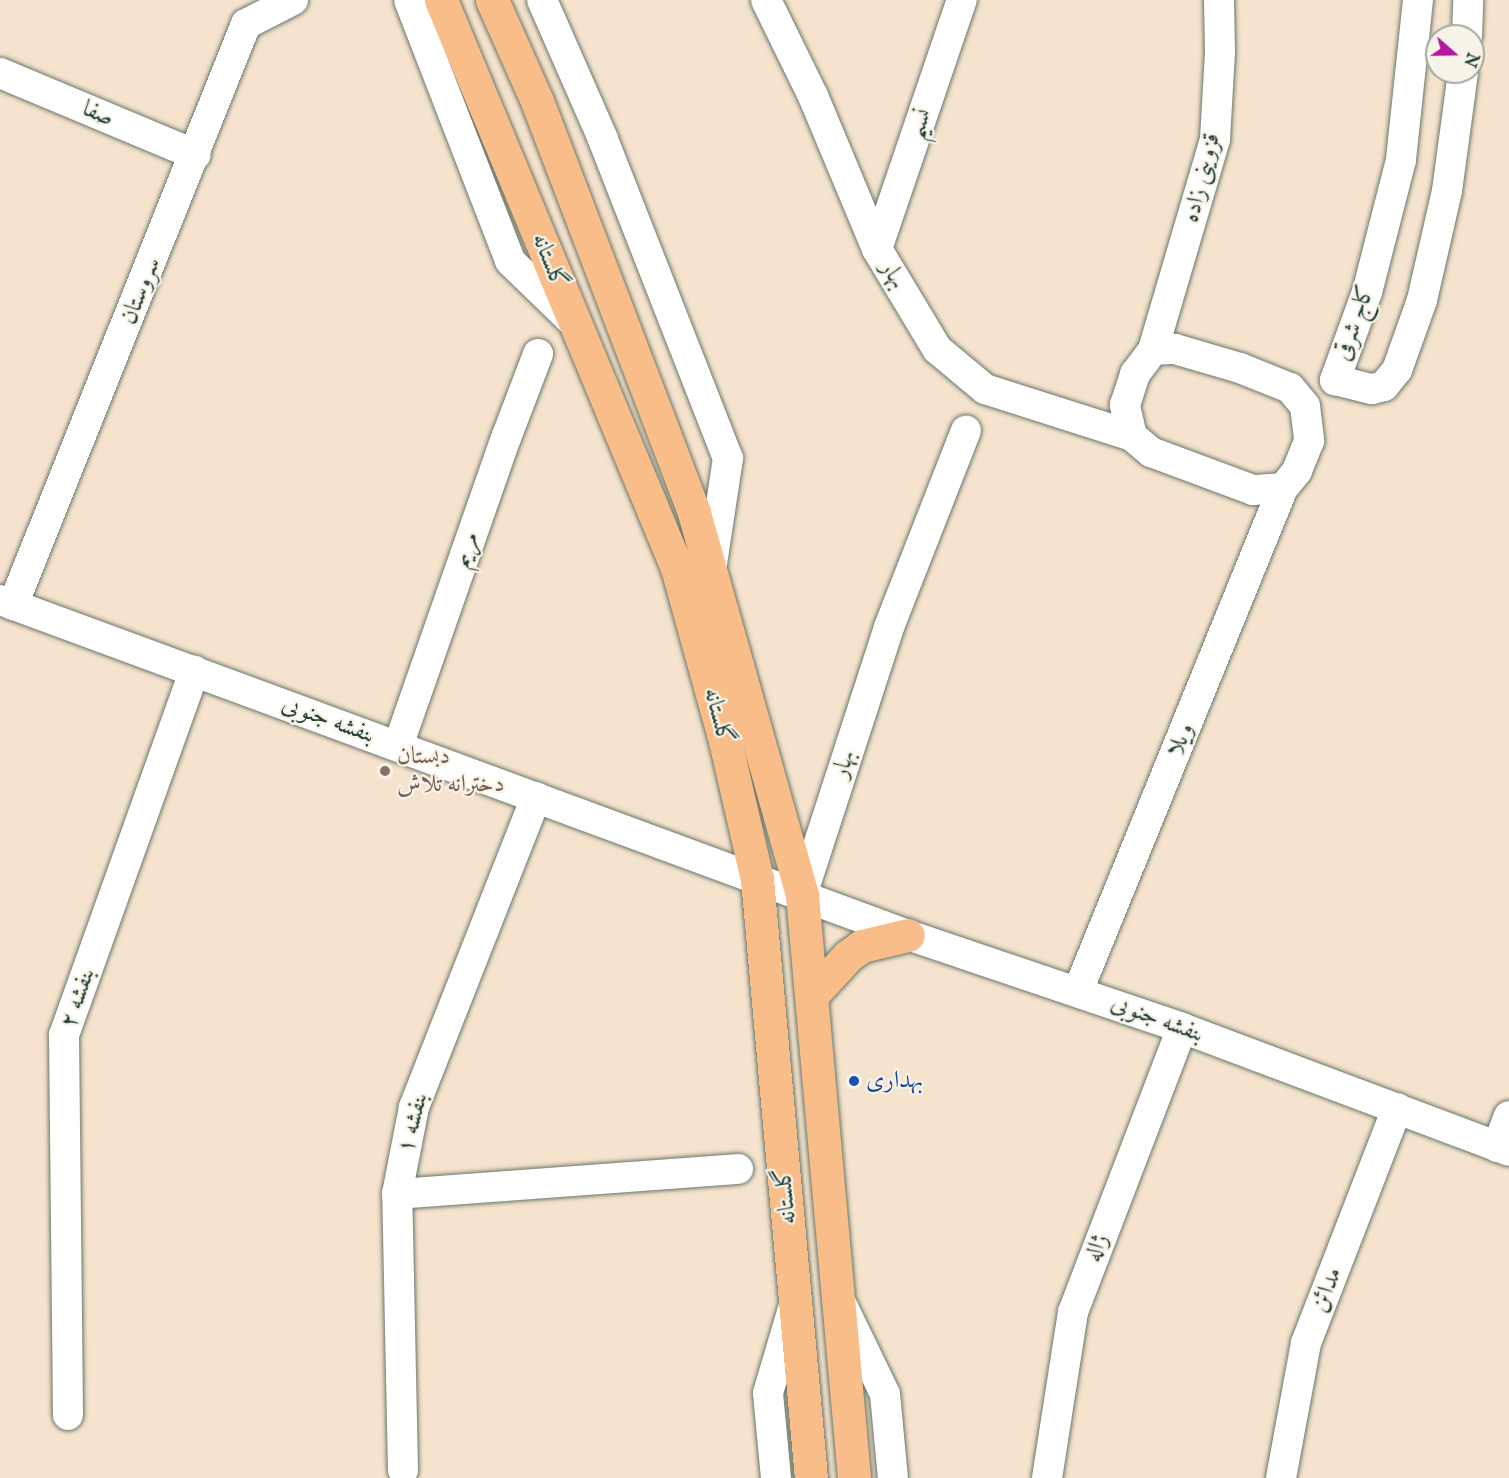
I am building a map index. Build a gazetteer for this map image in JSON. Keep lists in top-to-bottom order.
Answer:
{
  "streets": {
    "main road": ["گلستانه"],
    "street": [
      "صفا",
      "نسیم",
      "قزوینی زاده",
      "بهار",
      "سروستان",
      "کاج شرقی",
      "مریم",
      "بنفشه جنوبی",
      "ویلا",
      "بنفشه ۲",
      "بنفشه ۱",
      "ژاله",
      "مدائن"
    ]
  },
  "crossings": [
    ["صفا", "سروستان"],
    ["نسیم", "بهار"],
    ["قزوینی زاده", "بهار"],
    ["قزوینی زاده", "ویلا"],
    ["گلستانه", "بهار"],
    ["گلستانه", "بنفشه جنوبی"],
    ["بهار", "بنفشه جنوبی"],
    ["بهار", "ویلا"],
    ["سروستان", "بنفشه جنوبی"],
    ["مریم", "بنفشه جنوبی"],
    ["بنفشه جنوبی", "ویلا"],
    ["بنفشه جنوبی", "بنفشه ۲"],
    ["بنفشه جنوبی", "بنفشه ۱"],
    ["بنفشه جنوبی", "ژاله"],
    ["بنفشه جنوبی", "مدائن"]
  ],
  "places": ["دبستان دخترانه تلاش", "بهداری"],
  "north": "right"
}
